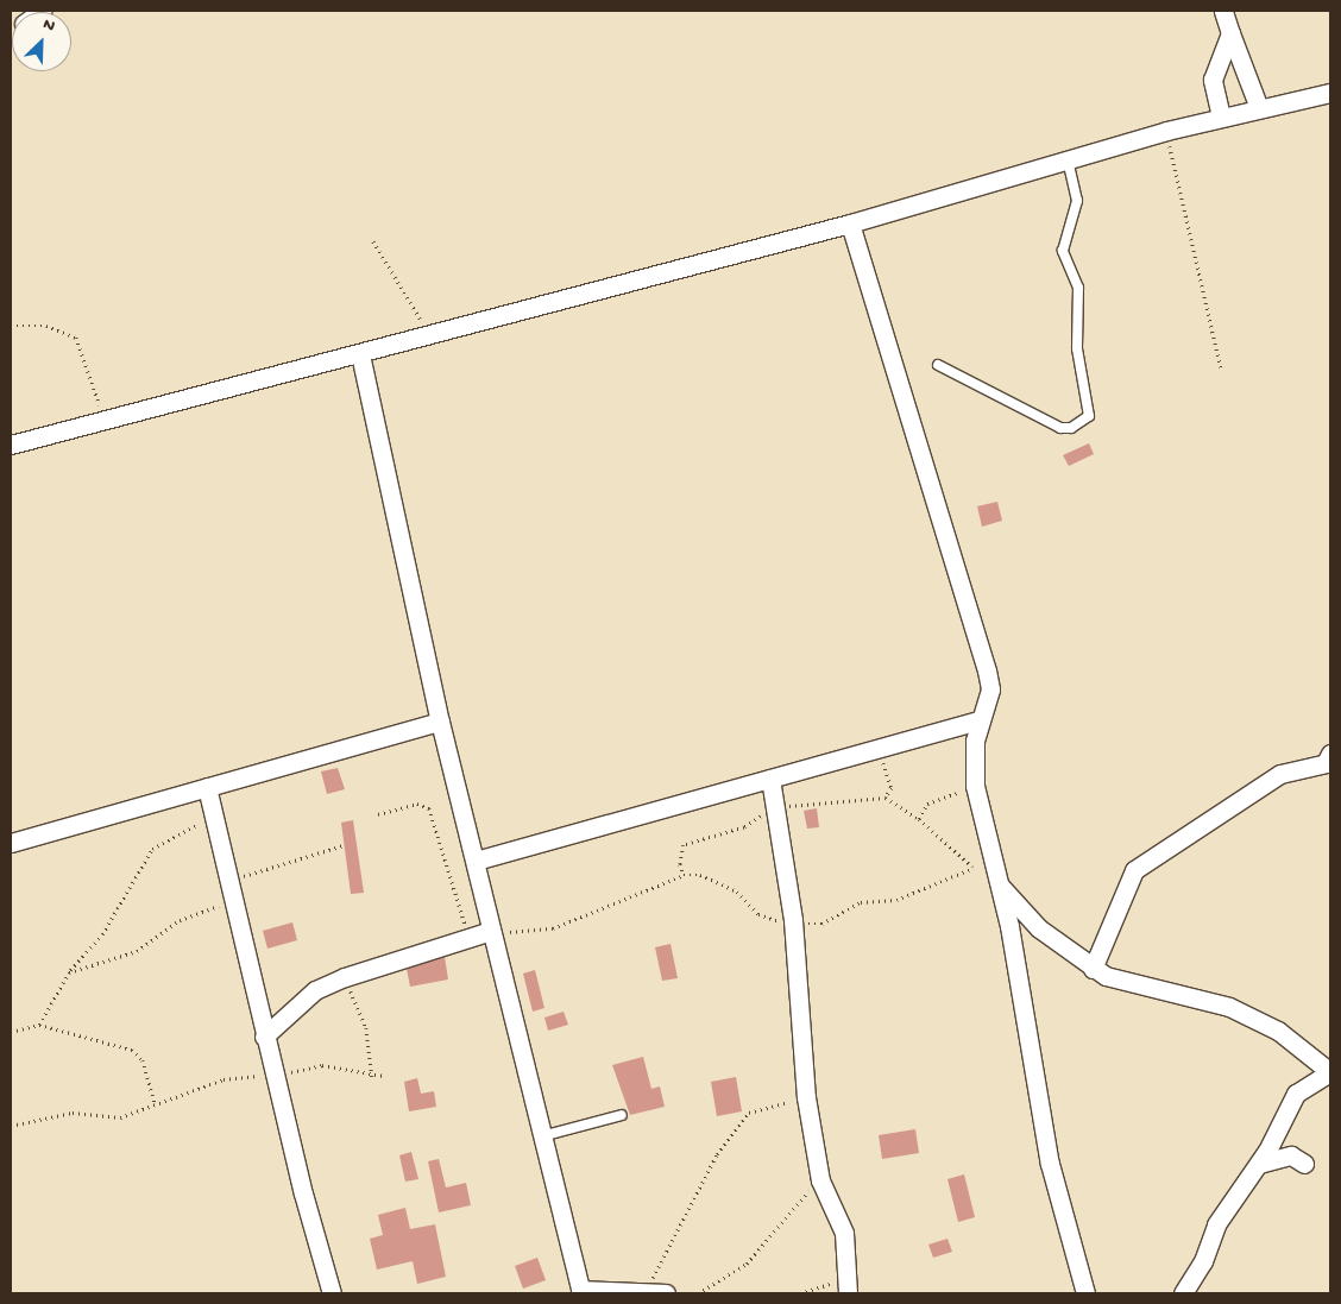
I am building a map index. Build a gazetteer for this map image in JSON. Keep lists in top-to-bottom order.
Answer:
{
  "north": "top right"
}
